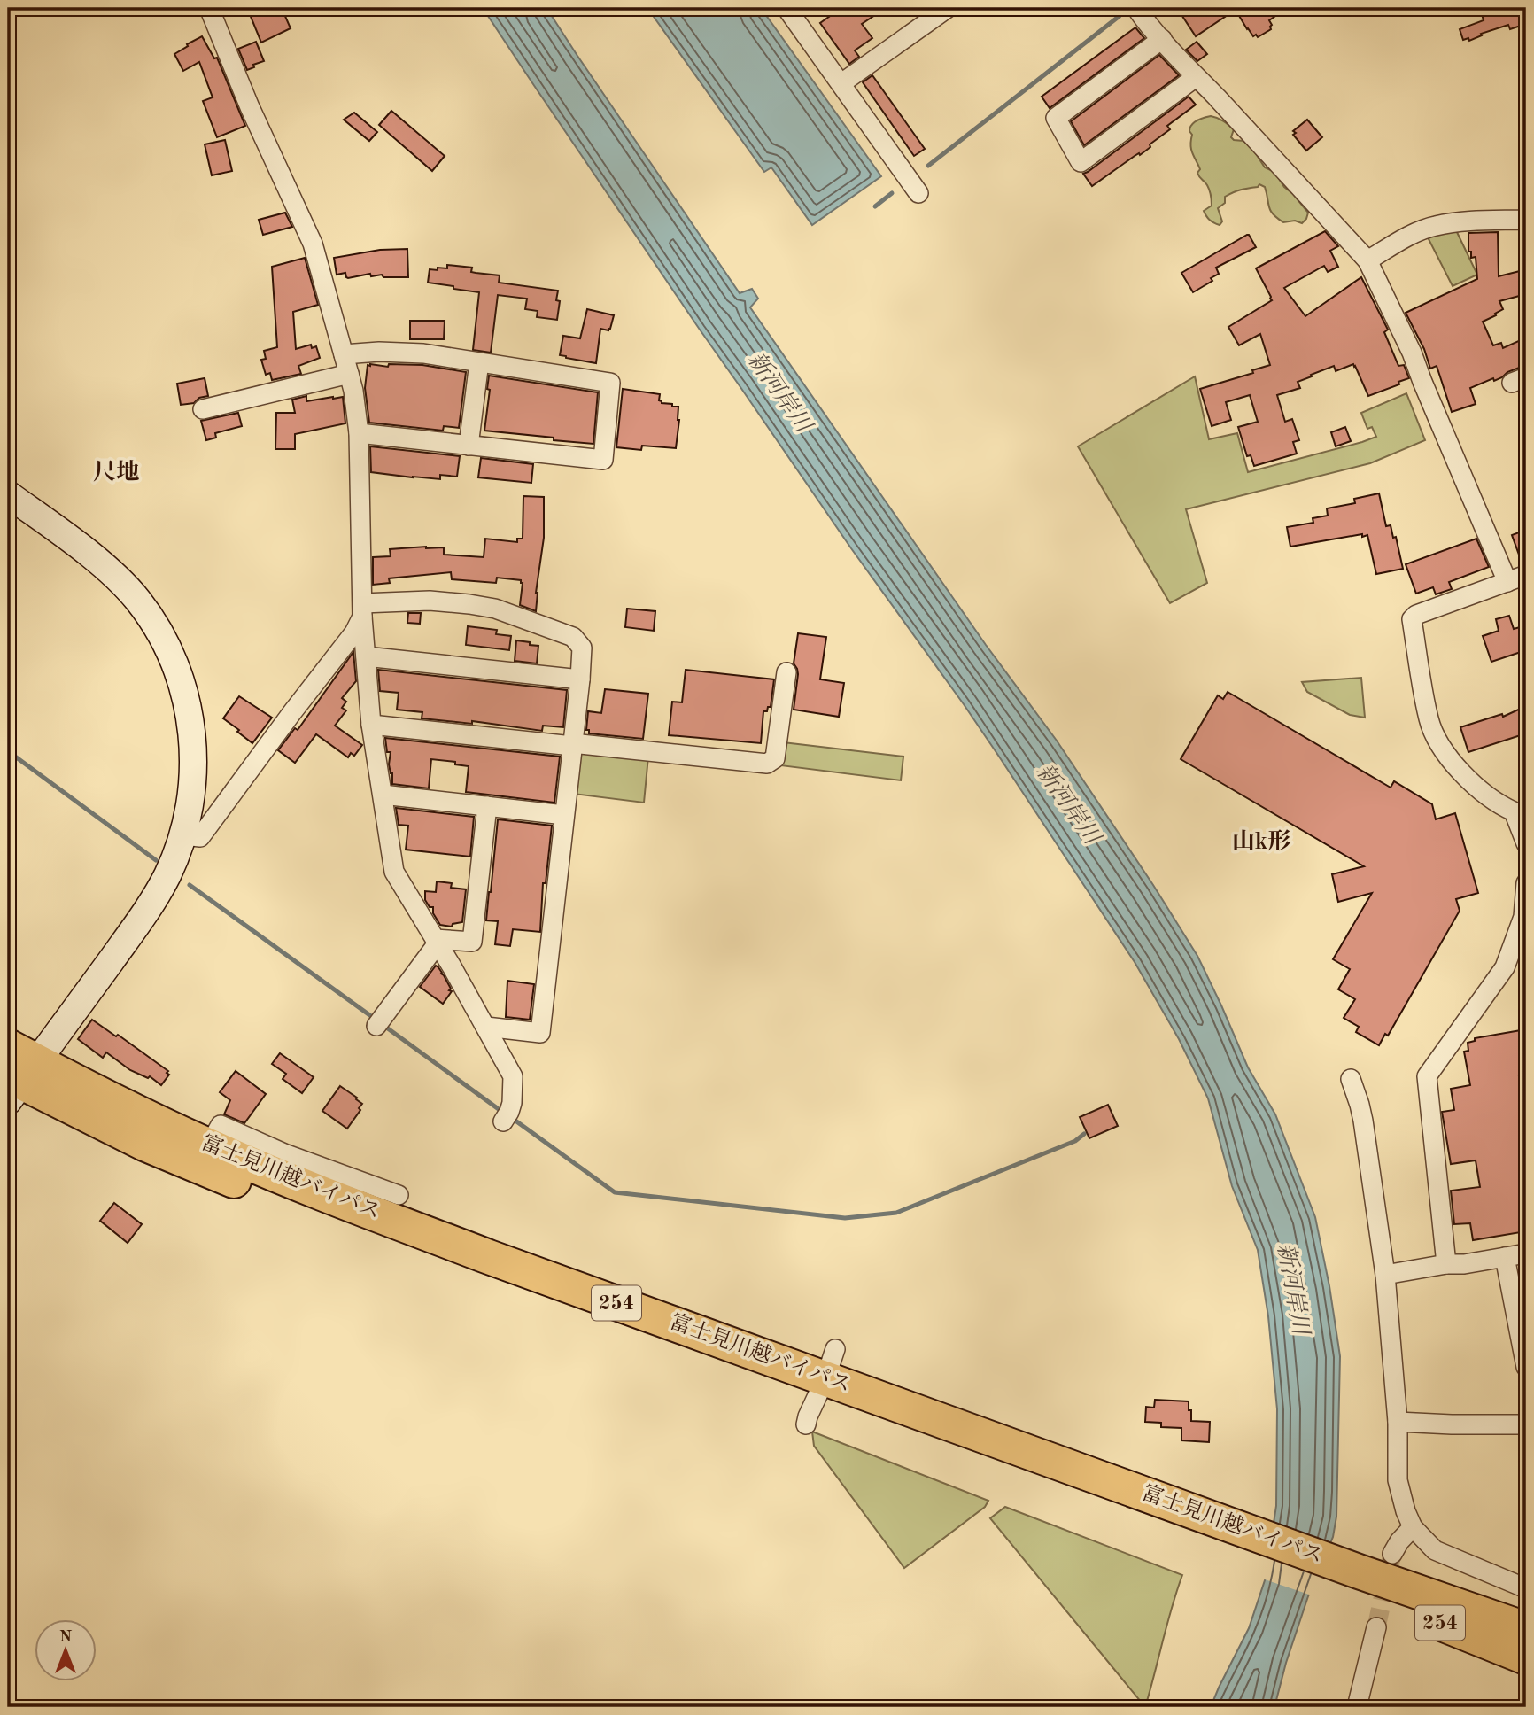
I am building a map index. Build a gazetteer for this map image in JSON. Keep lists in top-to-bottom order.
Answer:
{
  "streets": {
    "highway": ["富士見川越バイパス", "254"]
  },
  "districts": ["尺地", "山k形"],
  "water": ["新河岸川"],
  "north": "top"
}
